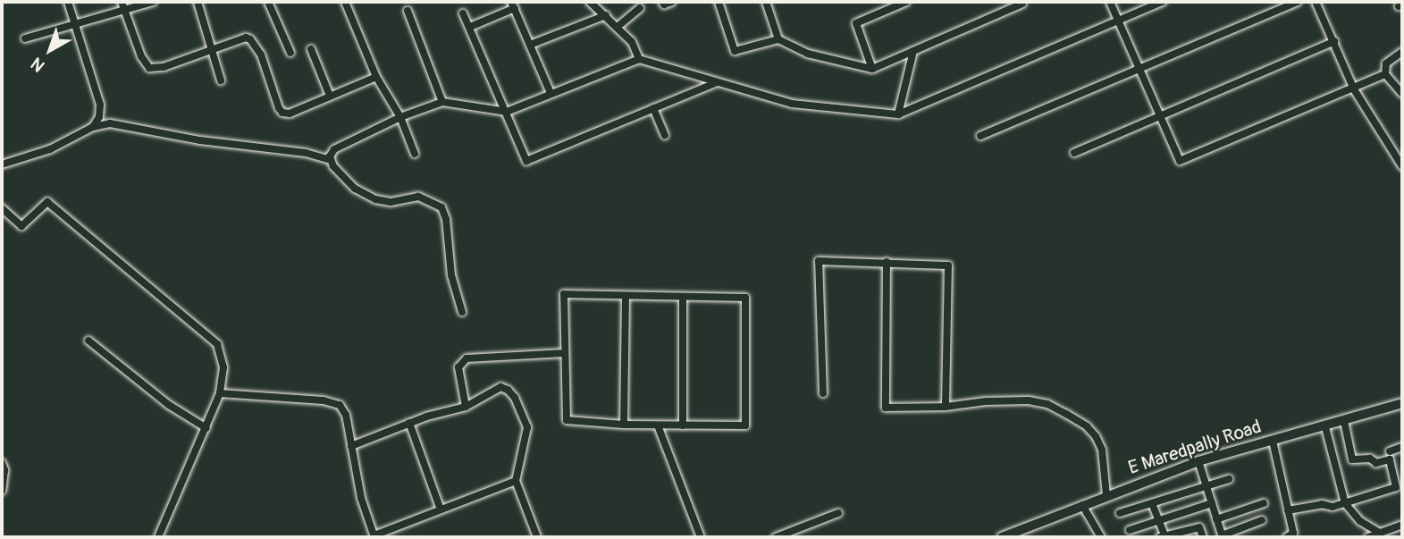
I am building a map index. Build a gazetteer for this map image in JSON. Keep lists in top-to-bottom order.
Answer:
{
  "streets": {
    "main road": ["E Maredpally Road"]
  },
  "north": "bottom left"
}
